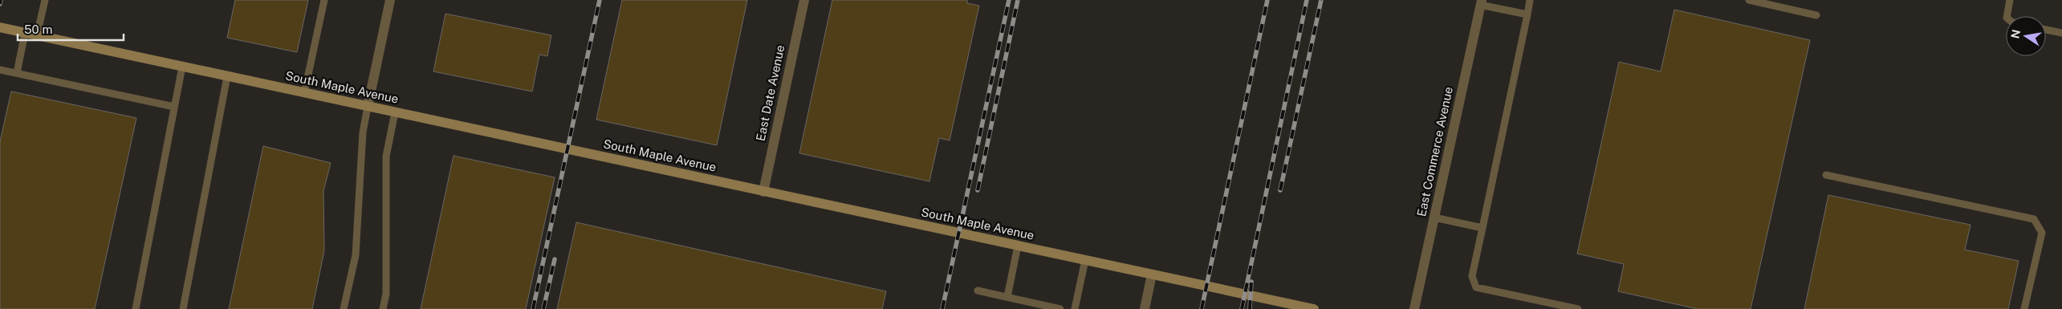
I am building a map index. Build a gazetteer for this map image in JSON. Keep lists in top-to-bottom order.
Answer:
{
  "streets": {
    "street": ["South Maple Avenue", "East Date Avenue", "East Commerce Avenue"]
  },
  "crossings": [
    ["South Maple Avenue", "East Date Avenue"]
  ],
  "scale_bar": "50 m",
  "north": "left"
}
